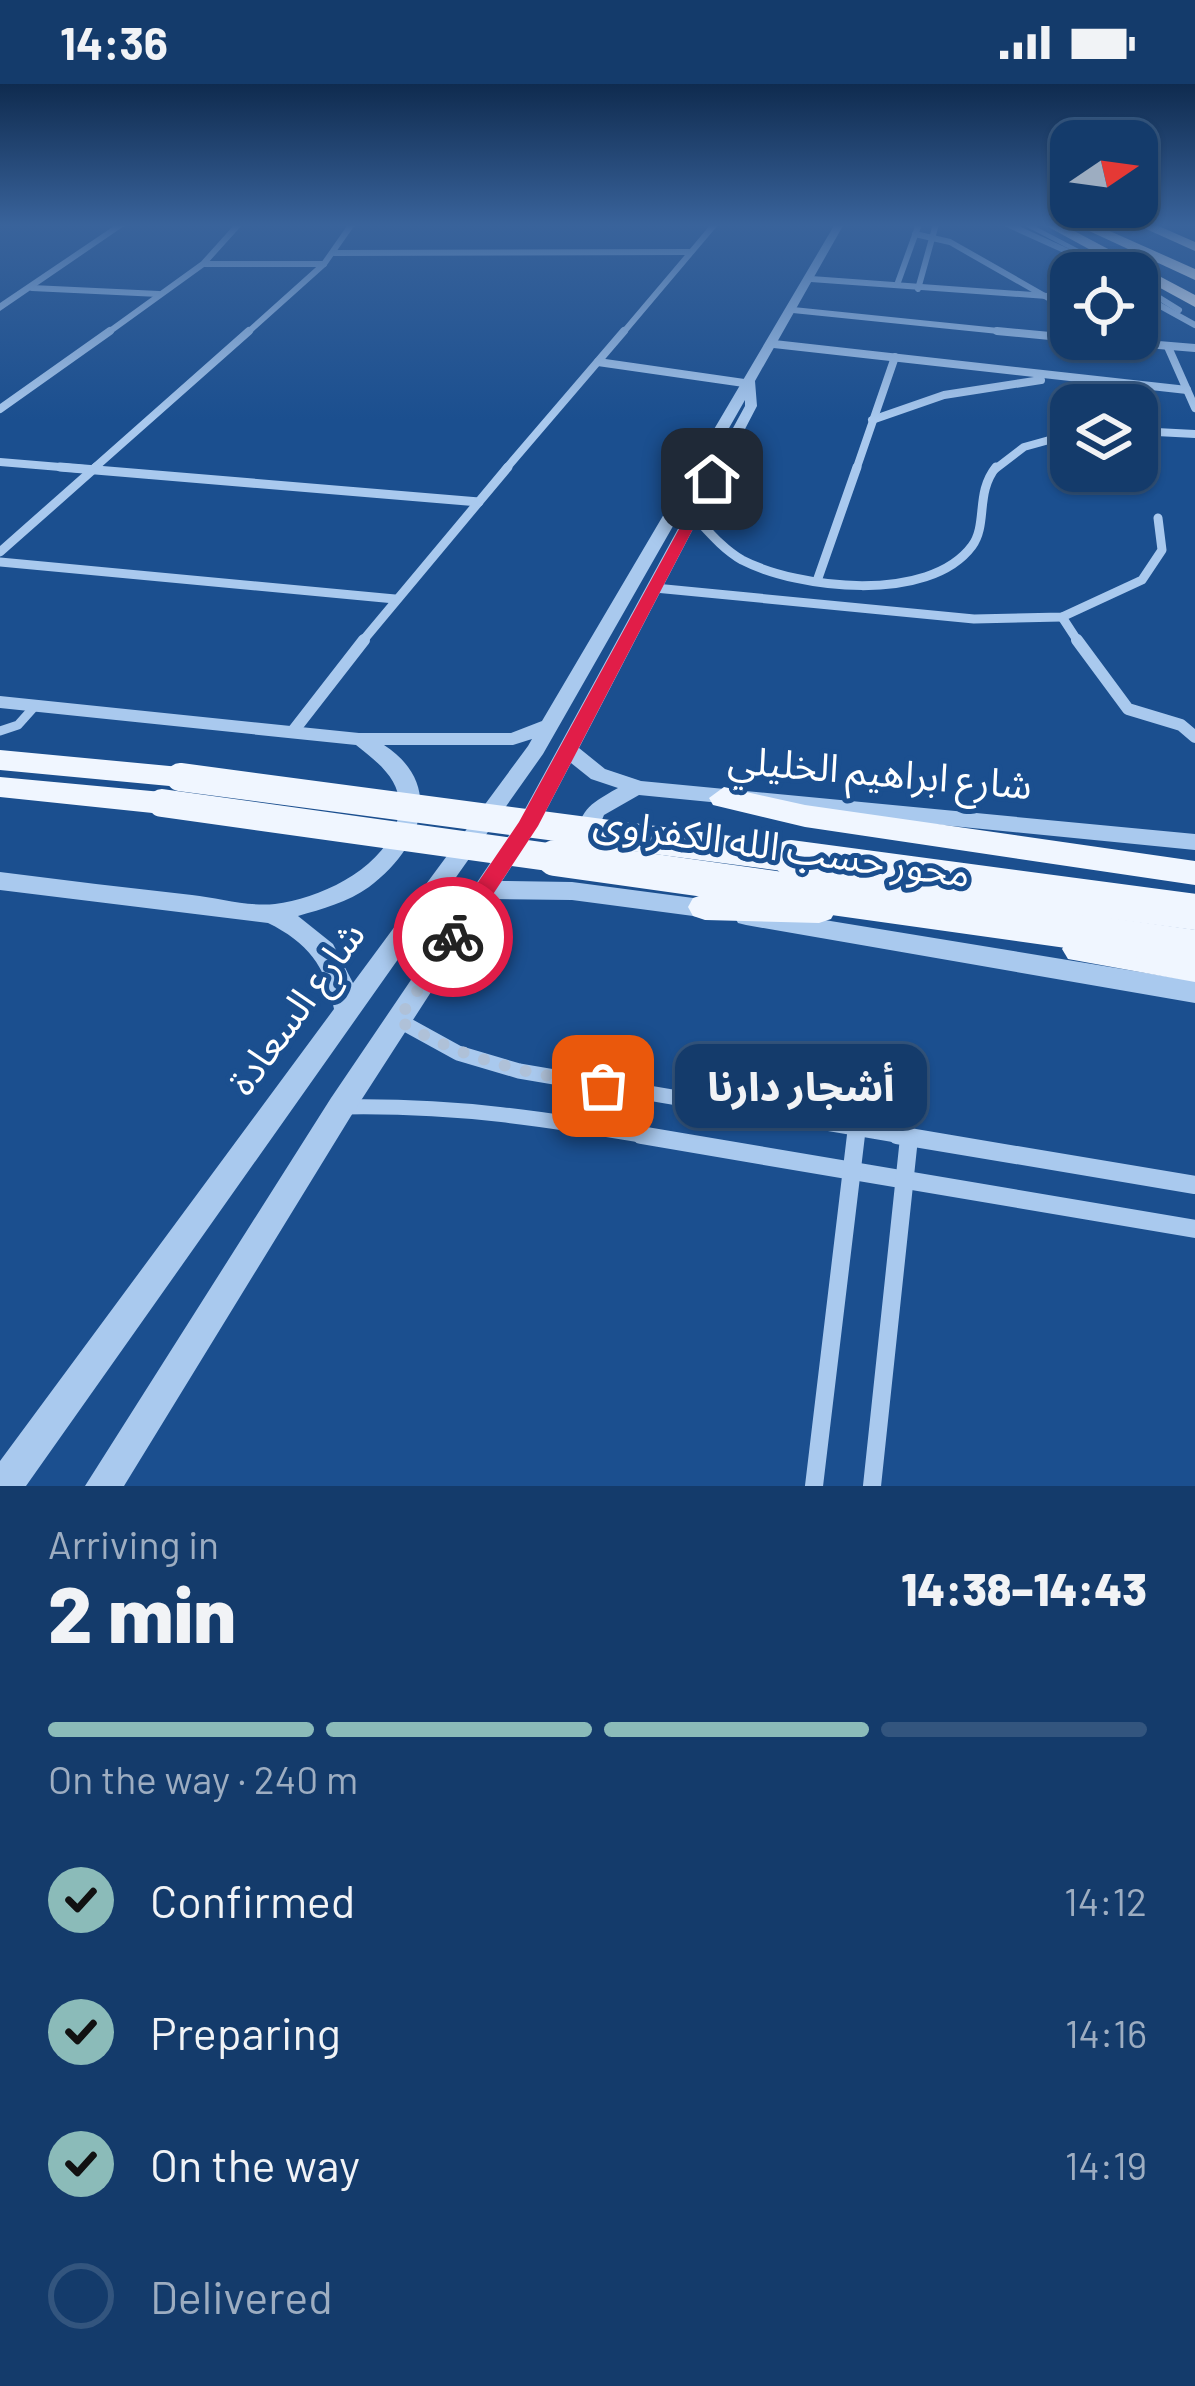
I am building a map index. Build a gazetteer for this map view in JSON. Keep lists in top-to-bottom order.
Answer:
{
  "streets": {
    "main road": ["محور حسب الله الكفراوى"],
    "street": ["شارع ابراهيم الخليلي", "شارع السعادة"]
  },
  "crossings": [
    ["شارع ابراهيم الخليلي", "شارع السعادة"]
  ],
  "places": ["أشجار دارنا"],
  "north": "right",
  "page": {
    "status": "14:36",
    "bubble": "أشجار دارنا",
    "heading": ["2 min", "Arriving in", "14:38–14:43"],
    "bar": "On the way · 240 m",
    "list": [
      ["Confirmed", "14:12"],
      ["Preparing", "14:16"],
      ["On the way", "14:19"],
      "Delivered"
    ]
  }
}
